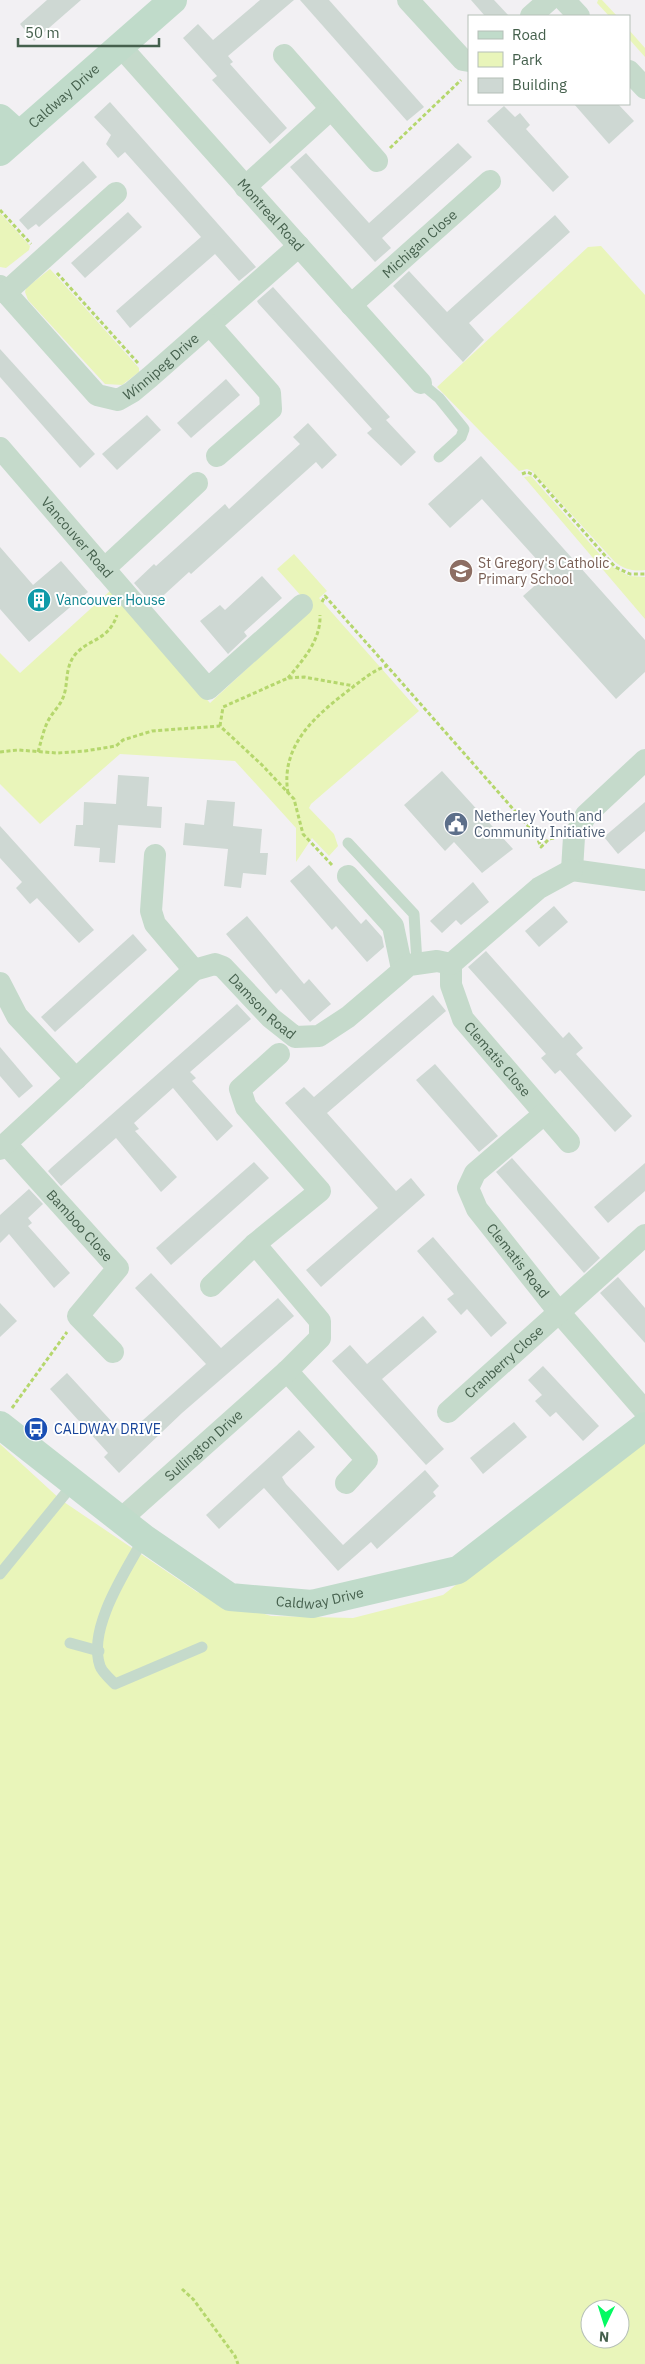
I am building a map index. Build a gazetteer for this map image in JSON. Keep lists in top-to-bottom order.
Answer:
{
  "streets": {
    "street": [
      "Caldway Drive",
      "Montreal Road",
      "Michigan Close",
      "Winnipeg Drive",
      "Vancouver Road",
      "Damson Road",
      "Clematis Close",
      "Bamboo Close",
      "Clematis Road",
      "Cranberry Close",
      "Sullington Drive"
    ]
  },
  "crossings": [
    ["Caldway Drive", "Montreal Road"],
    ["Caldway Drive", "Sullington Drive"],
    ["Montreal Road", "Michigan Close"],
    ["Montreal Road", "Winnipeg Drive"],
    ["Clematis Close", "Clematis Road"],
    ["Clematis Road", "Cranberry Close"]
  ],
  "places": {
    "school or university": ["St Gregory's Catholic Primary School"],
    "building": ["Vancouver House"],
    "public building": ["Netherley Youth and Community Initiative"],
    "bus stop": ["CALDWAY DRIVE"]
  },
  "legend": ["Road", "Park", "Building"],
  "scale_bar": "50 m",
  "north": "bottom"
}
